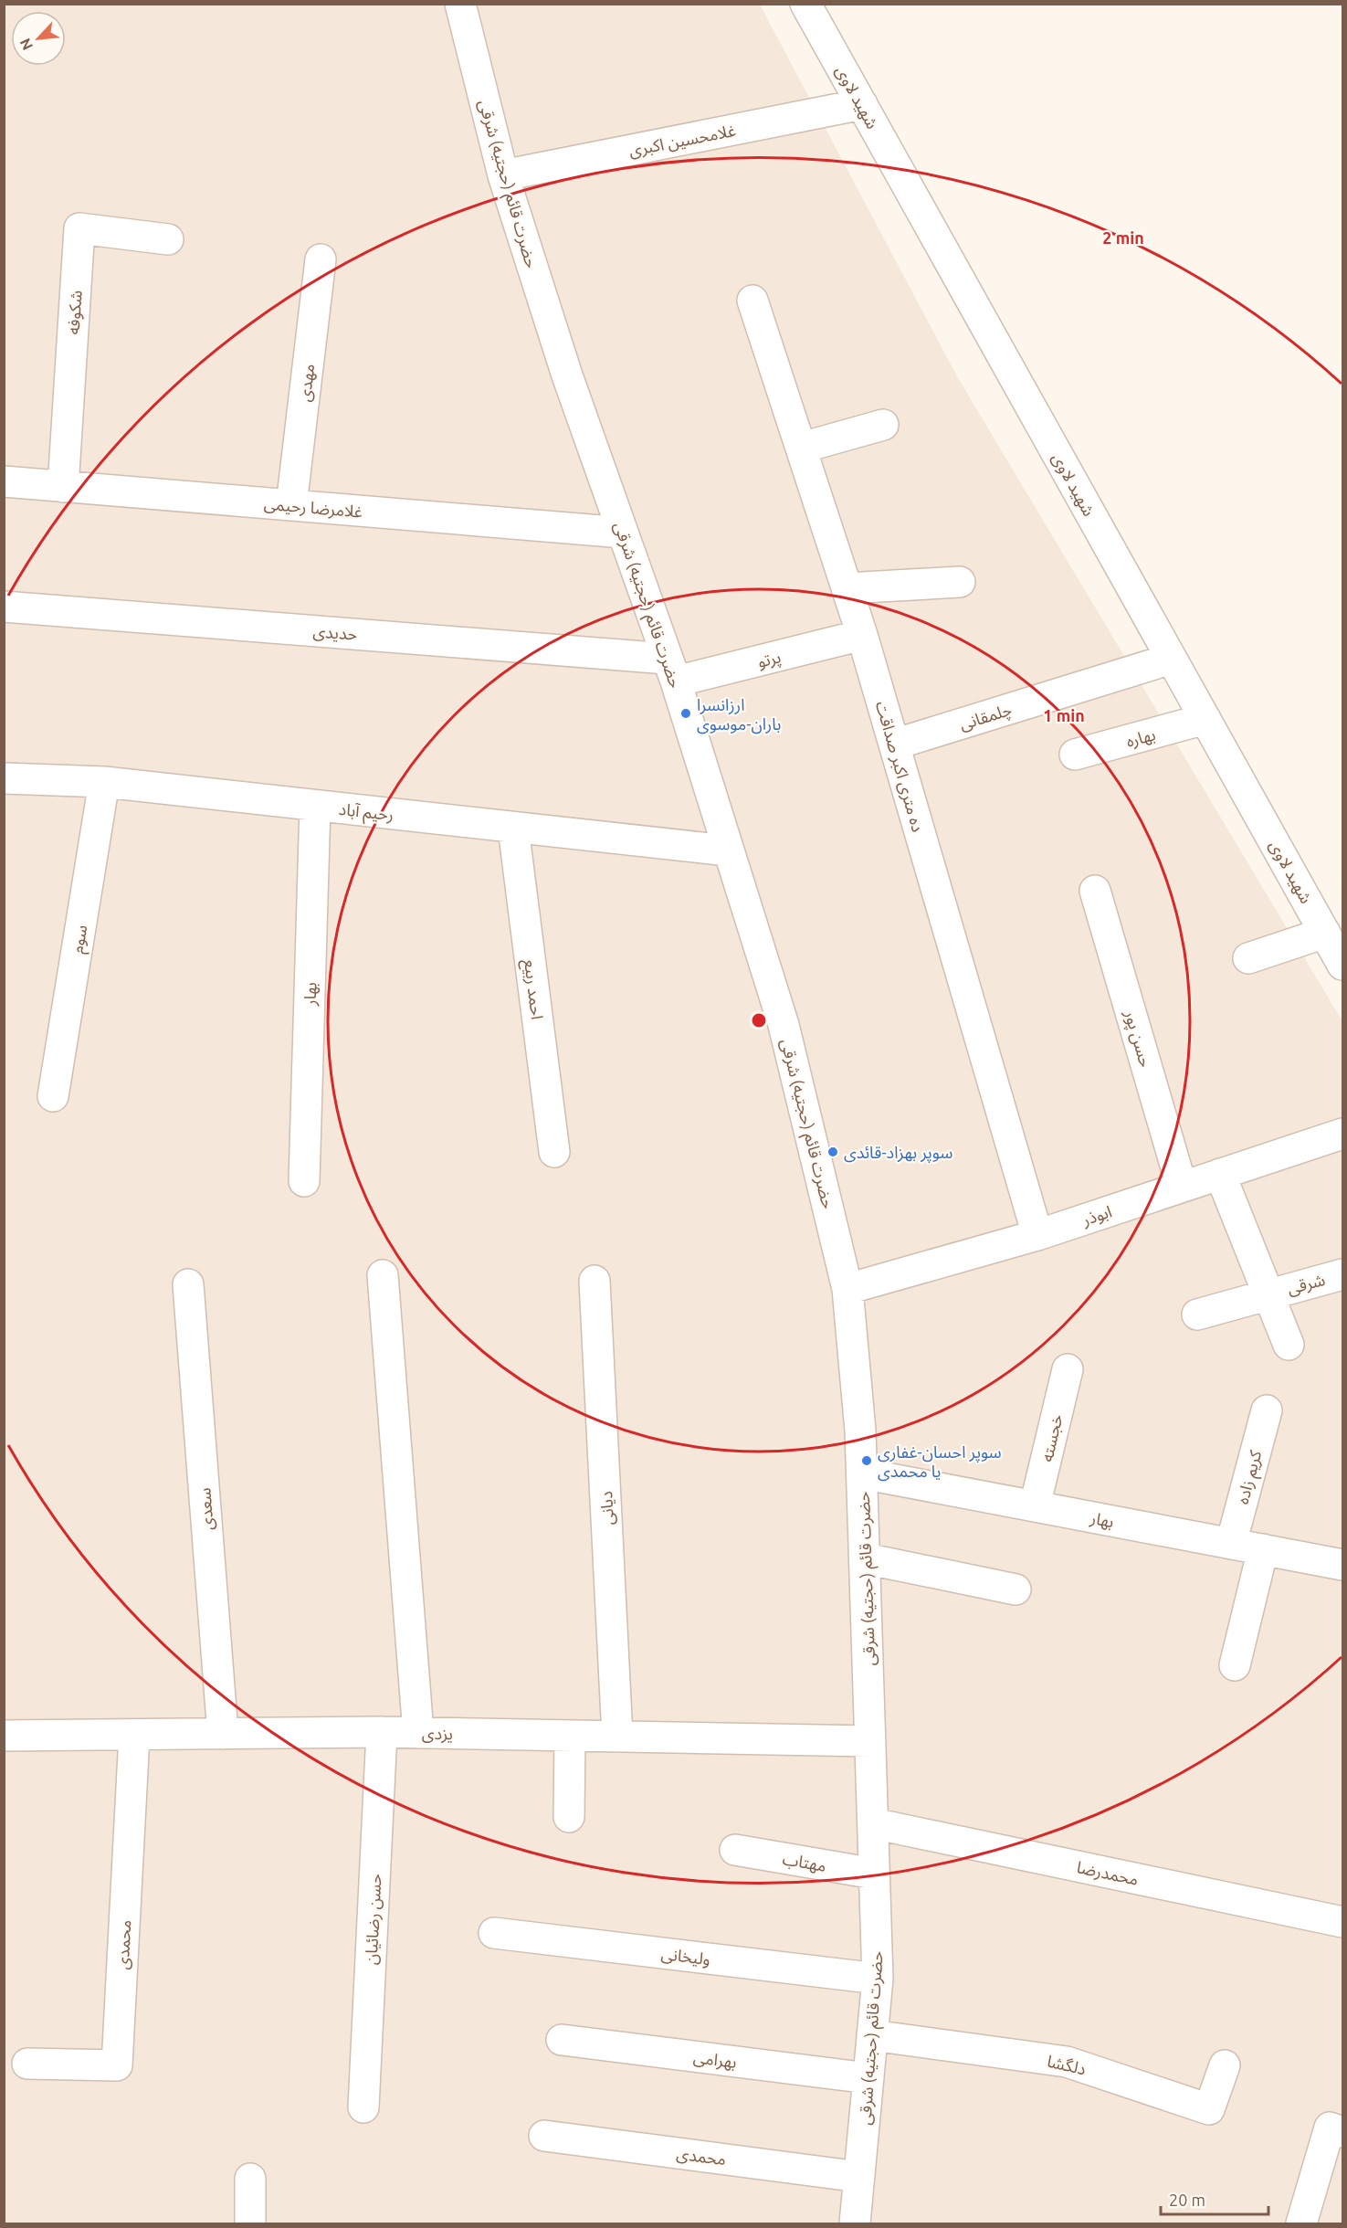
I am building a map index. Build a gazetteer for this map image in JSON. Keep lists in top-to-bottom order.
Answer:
{
  "streets": {
    "street": [
      "شهید لاوی",
      "غلامحسین اکبری",
      "حضرت قائم (حجتیه) شرقی",
      "شکوفه",
      "مهدی",
      "غلامرضا رحیمی",
      "حدیدی",
      "پرتو",
      "چلمقانی",
      "بهاره",
      "ده متری اکبر صداقت",
      "رحیم آباد",
      "سوم",
      "احمد ربیع",
      "بهار",
      "حسن پور",
      "ابوذر",
      "شرقی",
      "خجسته",
      "کریم زاده",
      "دیانی",
      "سعدی",
      "یزدی",
      "مهتاب",
      "محمدرضا",
      "حسن رضائیان",
      "محمدی",
      "ولیخانی",
      "بهرامی",
      "دلگشا"
    ]
  },
  "crossings": [
    ["شهید لاوی", "غلامحسین اکبری"],
    ["شهید لاوی", "چلمقانی"],
    ["شهید لاوی", "بهاره"],
    ["غلامحسین اکبری", "حضرت قائم (حجتیه) شرقی"],
    ["حضرت قائم (حجتیه) شرقی", "غلامرضا رحیمی"],
    ["حضرت قائم (حجتیه) شرقی", "حدیدی"],
    ["حضرت قائم (حجتیه) شرقی", "پرتو"],
    ["حضرت قائم (حجتیه) شرقی", "رحیم آباد"],
    ["حضرت قائم (حجتیه) شرقی", "بهار"],
    ["حضرت قائم (حجتیه) شرقی", "ابوذر"],
    ["حضرت قائم (حجتیه) شرقی", "یزدی"],
    ["حضرت قائم (حجتیه) شرقی", "مهتاب"],
    ["حضرت قائم (حجتیه) شرقی", "محمدرضا"],
    ["حضرت قائم (حجتیه) شرقی", "محمدی"],
    ["حضرت قائم (حجتیه) شرقی", "ولیخانی"],
    ["حضرت قائم (حجتیه) شرقی", "بهرامی"],
    ["حضرت قائم (حجتیه) شرقی", "دلگشا"],
    ["شکوفه", "غلامرضا رحیمی"],
    ["مهدی", "غلامرضا رحیمی"],
    ["حدیدی", "پرتو"],
    ["پرتو", "ده متری اکبر صداقت"],
    ["چلمقانی", "ده متری اکبر صداقت"],
    ["ده متری اکبر صداقت", "ابوذر"],
    ["رحیم آباد", "سوم"],
    ["رحیم آباد", "احمد ربیع"],
    ["رحیم آباد", "بهار"],
    ["بهار", "خجسته"],
    ["بهار", "کریم زاده"],
    ["حسن پور", "ابوذر"],
    ["دیانی", "یزدی"],
    ["سعدی", "یزدی"],
    ["یزدی", "حسن رضائیان"],
    ["یزدی", "محمدی"]
  ],
  "places": ["ارزانسرا باران-موسوی", "سوپر بهزاد-قائدی", "سوپر احسان-غفاری یا محمدی"],
  "scale_bar": "20 m",
  "north": "bottom left",
  "rings": ["2 min", "1 min"]
}
